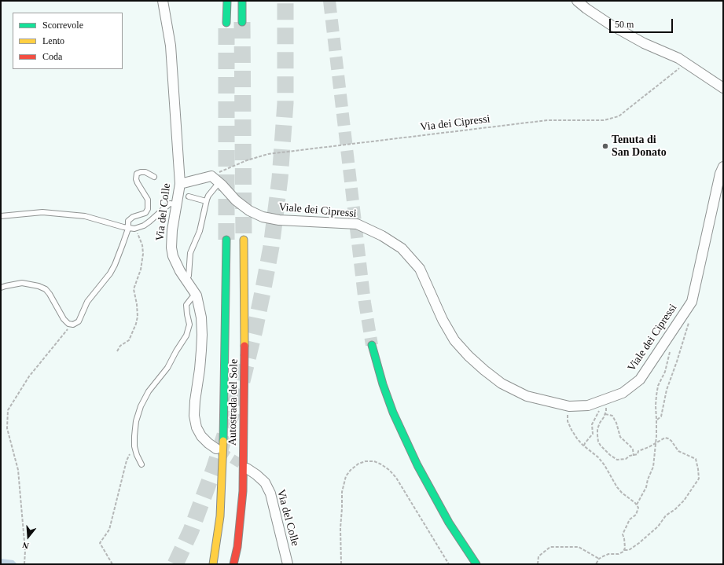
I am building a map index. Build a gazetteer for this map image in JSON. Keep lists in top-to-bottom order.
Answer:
{
  "streets": {
    "main road": ["Autostrada del Sole"],
    "street": ["Viale dei Cipressi", "Via del Colle"],
    "path": ["Via dei Cipressi"]
  },
  "crossings": [
    ["Via dei Cipressi", "Viale dei Cipressi"]
  ],
  "places": ["Tenuta di San Donato"],
  "legend": ["Scorrevole", "Lento", "Coda"],
  "scale_bar": "50 m",
  "north": "bottom"
}
